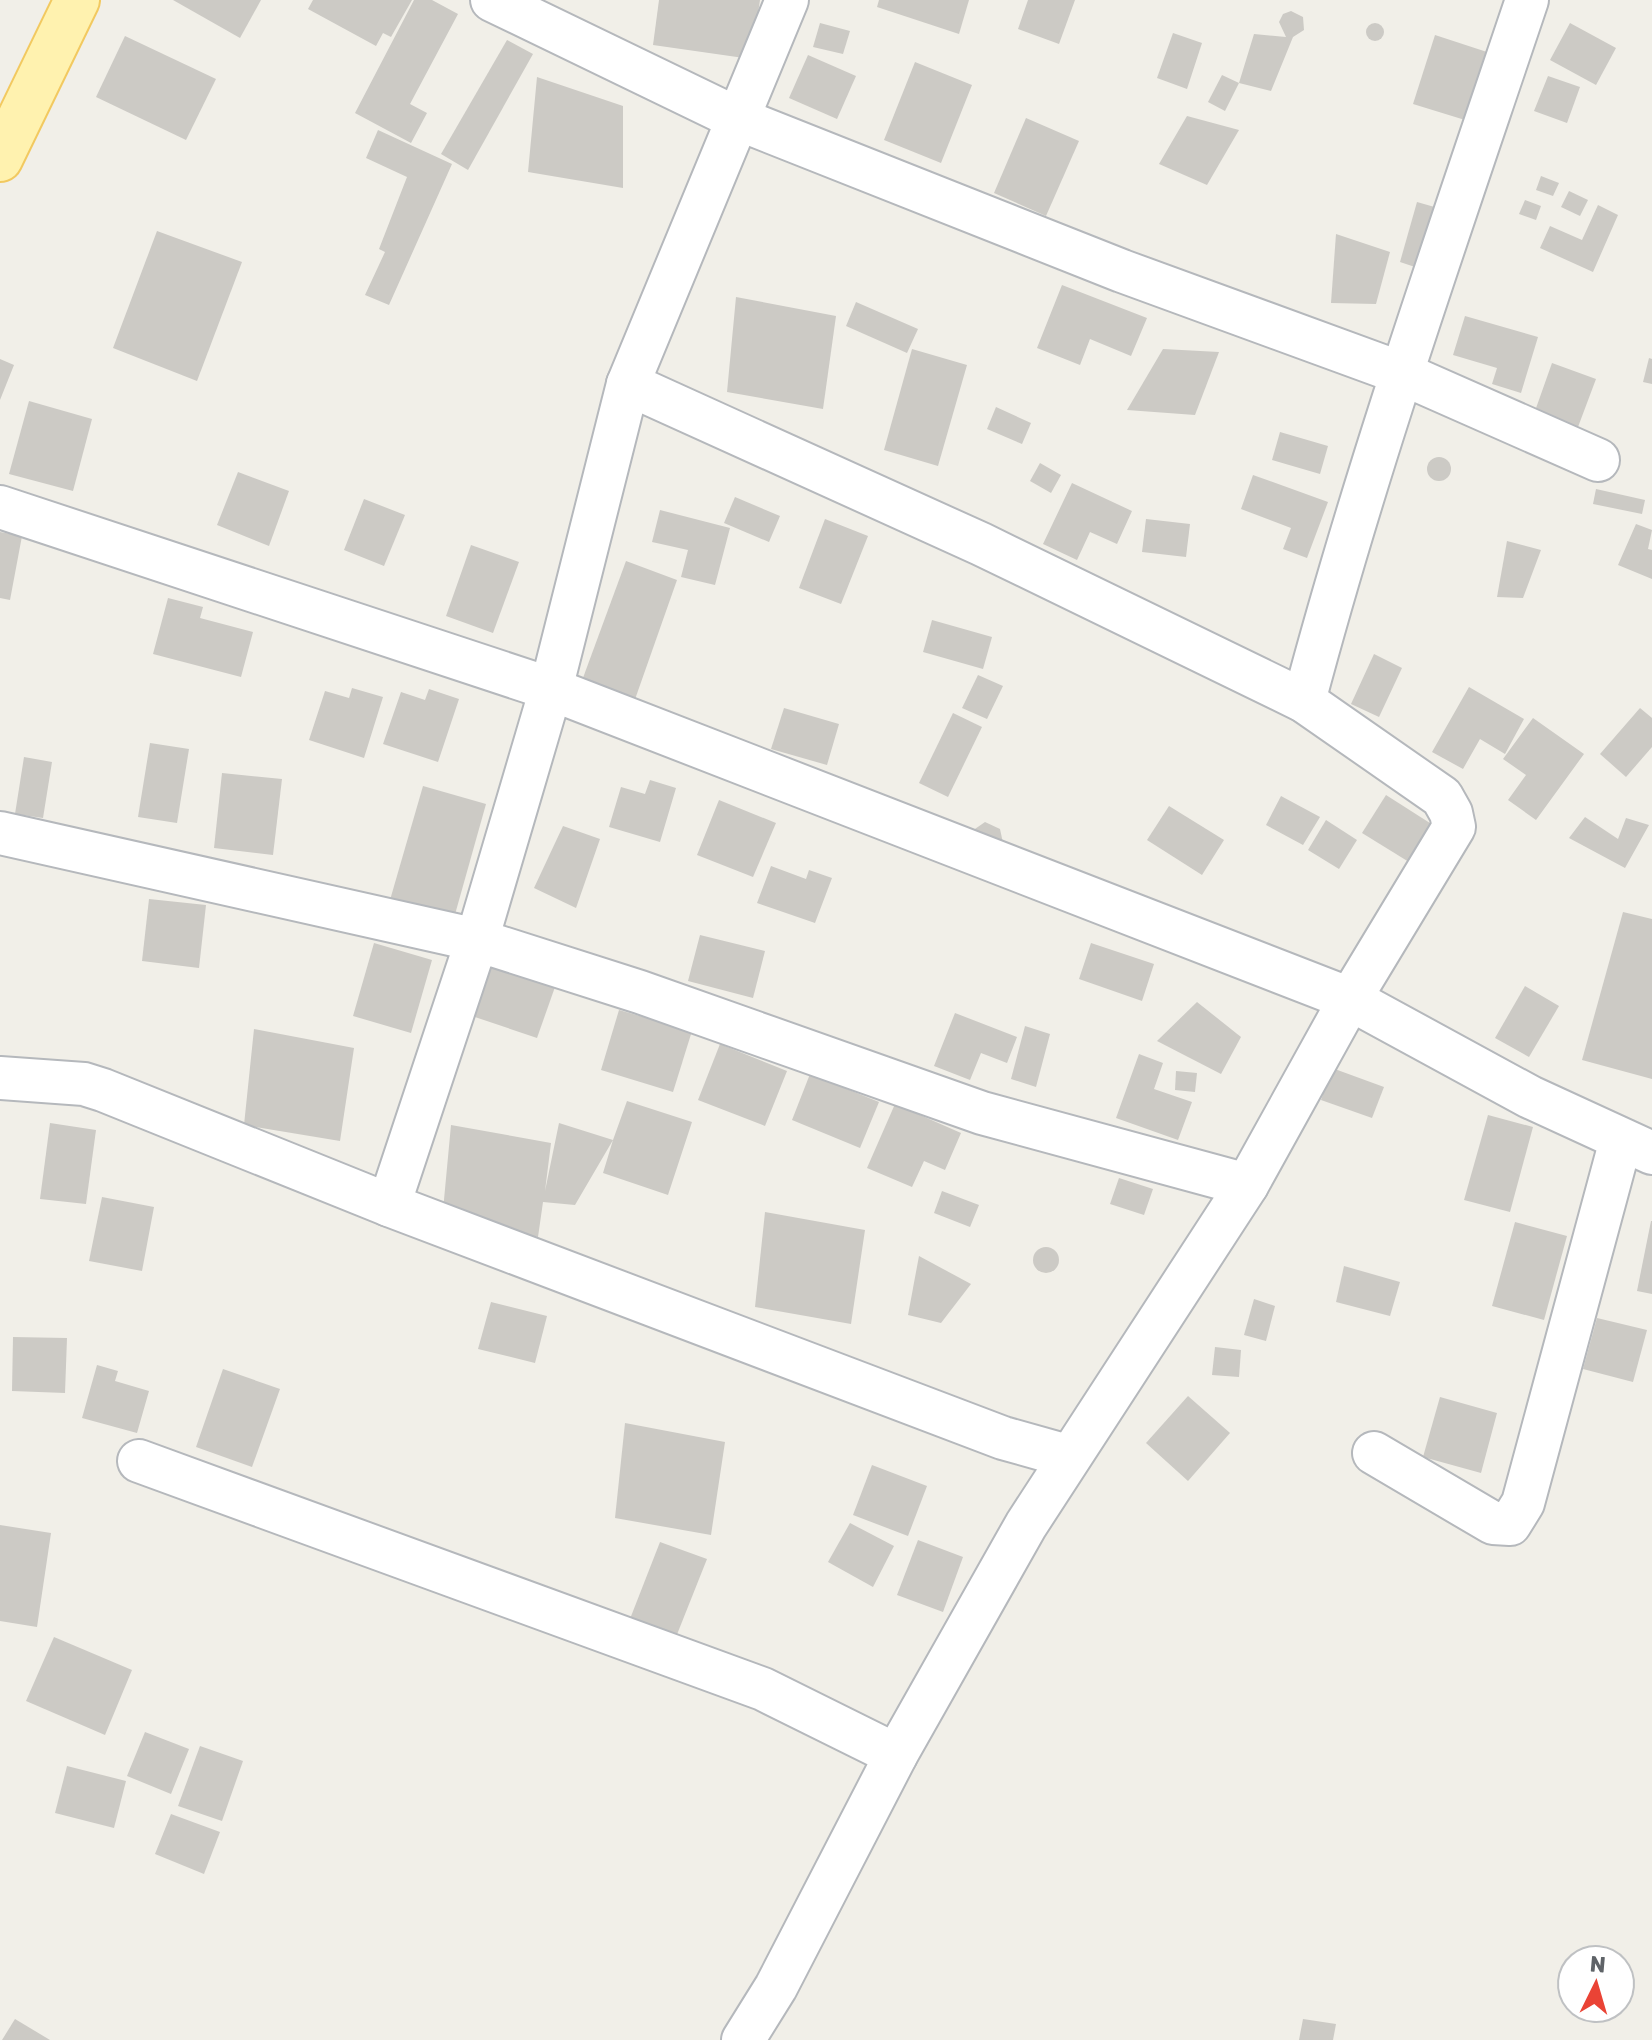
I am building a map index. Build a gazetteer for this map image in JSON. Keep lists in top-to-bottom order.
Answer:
{
  "north": "top"
}
